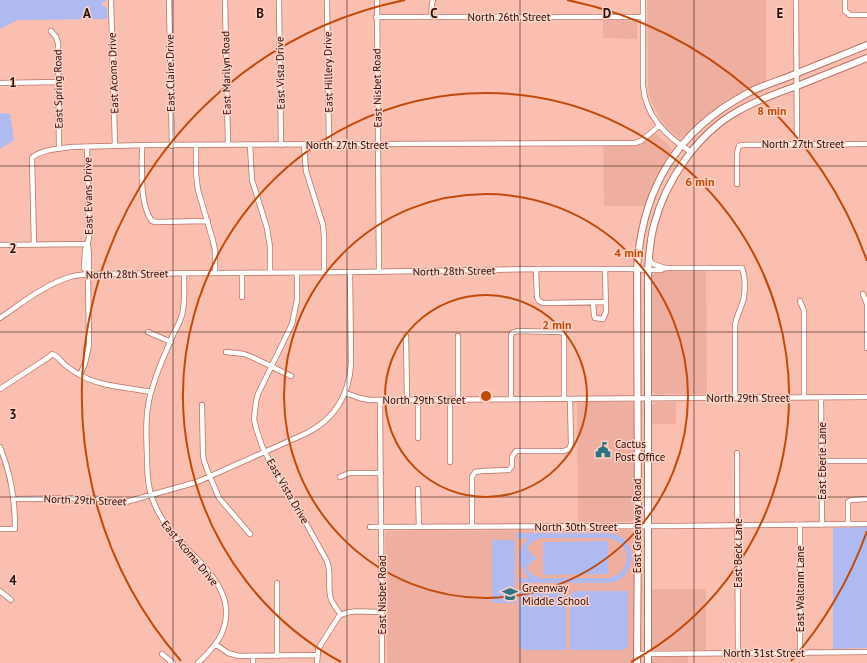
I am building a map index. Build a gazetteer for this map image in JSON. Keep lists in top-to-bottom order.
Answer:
{
  "streets": {
    "main road": ["East Greenway Road"],
    "street": [
      "North 26th Street",
      "East Hillery Drive",
      "East Acoma Drive",
      "East Claire Drive",
      "East Marilyn Road",
      "East Vista Drive",
      "East Nisbet Road",
      "East Spring Road",
      "North 27th Street",
      "East Evans Drive",
      "North 28th Street",
      "North 29th Street",
      "East Eberle Lane",
      "North 30th Street",
      "East Beck Lane",
      "East Waltann Lane",
      "North 31st Street"
    ]
  },
  "crossings": [
    ["North 26th Street", "East Nisbet Road"],
    ["East Hillery Drive", "North 27th Street"],
    ["East Acoma Drive", "North 27th Street"],
    ["East Acoma Drive", "North 28th Street"],
    ["East Acoma Drive", "North 29th Street"],
    ["East Claire Drive", "North 27th Street"],
    ["East Marilyn Road", "North 27th Street"],
    ["East Vista Drive", "North 27th Street"],
    ["East Vista Drive", "North 28th Street"],
    ["East Vista Drive", "North 29th Street"],
    ["East Nisbet Road", "North 27th Street"],
    ["East Nisbet Road", "North 28th Street"],
    ["East Nisbet Road", "North 29th Street"],
    ["East Nisbet Road", "North 30th Street"],
    ["East Spring Road", "North 27th Street"],
    ["North 27th Street", "East Evans Drive"],
    ["East Evans Drive", "North 28th Street"],
    ["North 28th Street", "North 29th Street"],
    ["North 28th Street", "East Greenway Road"],
    ["North 29th Street", "East Eberle Lane"],
    ["North 29th Street", "East Greenway Road"],
    ["East Eberle Lane", "North 30th Street"],
    ["East Greenway Road", "North 30th Street"],
    ["East Greenway Road", "North 31st Street"],
    ["North 30th Street", "East Beck Lane"],
    ["North 30th Street", "East Waltann Lane"],
    ["East Beck Lane", "North 31st Street"],
    ["East Waltann Lane", "North 31st Street"]
  ],
  "places": {
    "public building": ["Cactus Post Office"],
    "school or university": ["Greenway Middle School"]
  },
  "grid": {
    "columns": [
      "A",
      "B",
      "C",
      "D",
      "E"
    ],
    "rows": [
      "1",
      "2",
      "3",
      "4"
    ]
  },
  "rings": [
    "8 min",
    "6 min",
    "4 min",
    "2 min"
  ]
}
